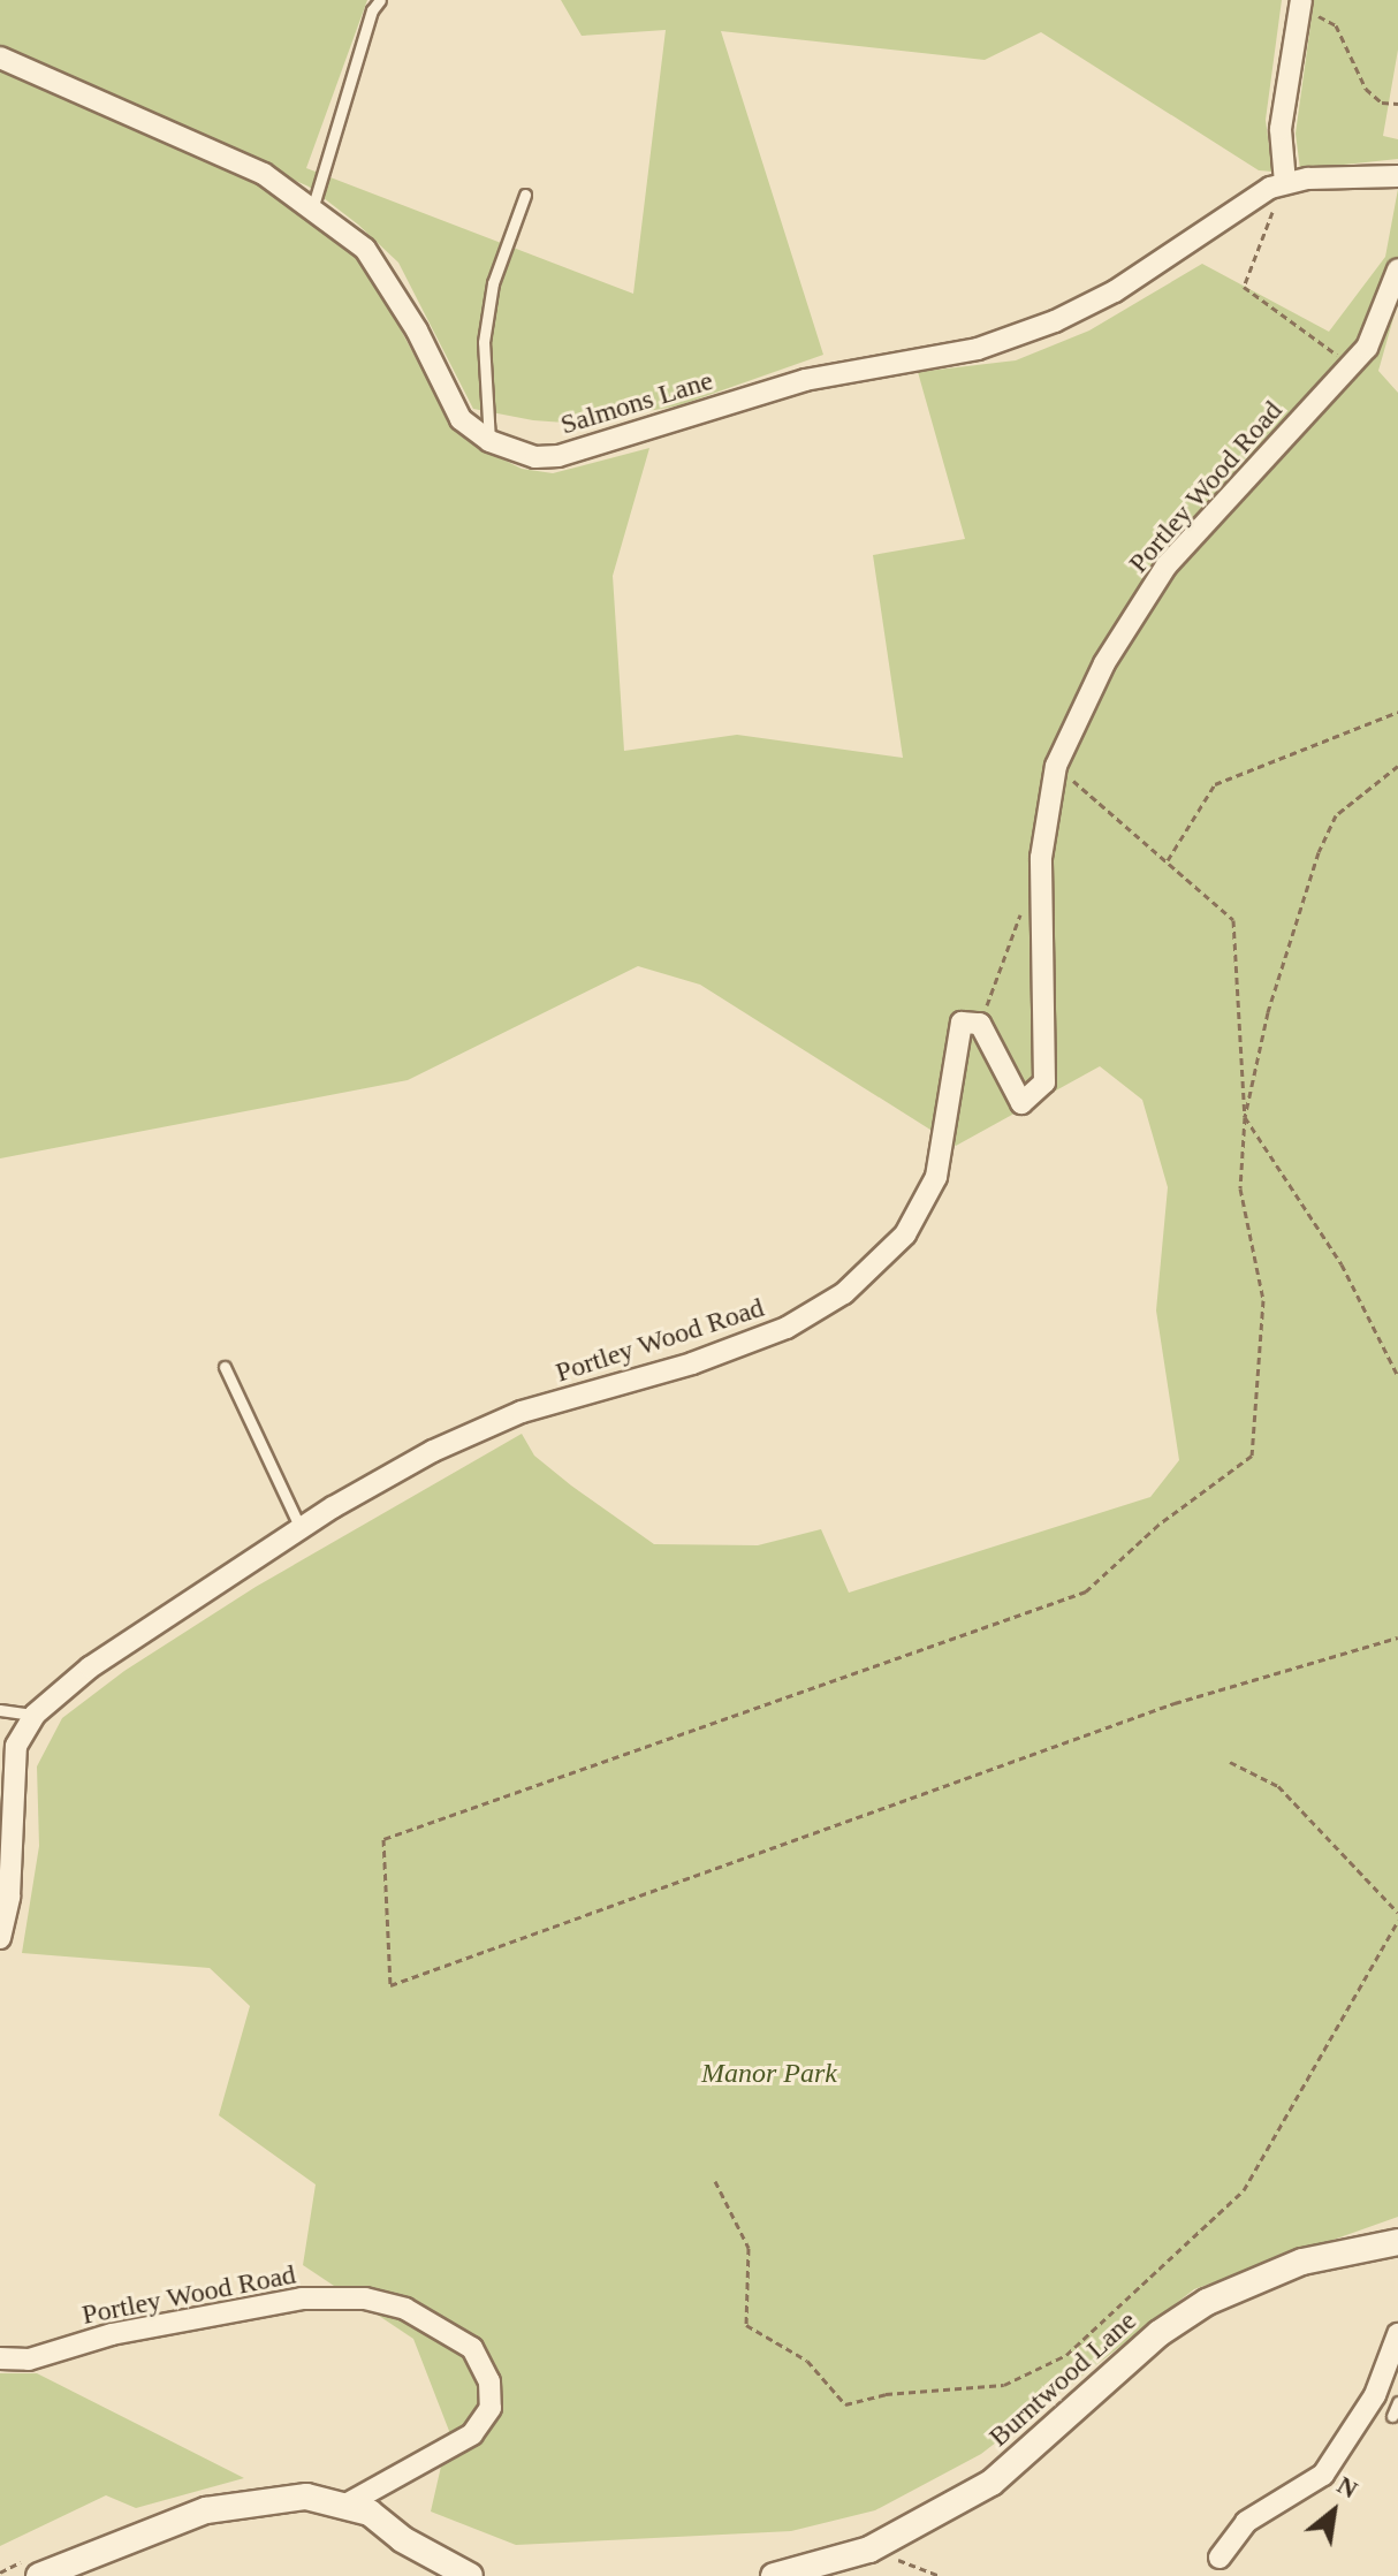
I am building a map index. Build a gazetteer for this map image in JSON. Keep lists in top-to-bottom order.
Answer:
{
  "streets": {
    "street": ["Salmons Lane", "Portley Wood Road", "Burntwood Lane"]
  },
  "parks": ["Manor Park"],
  "north": "top right"
}
